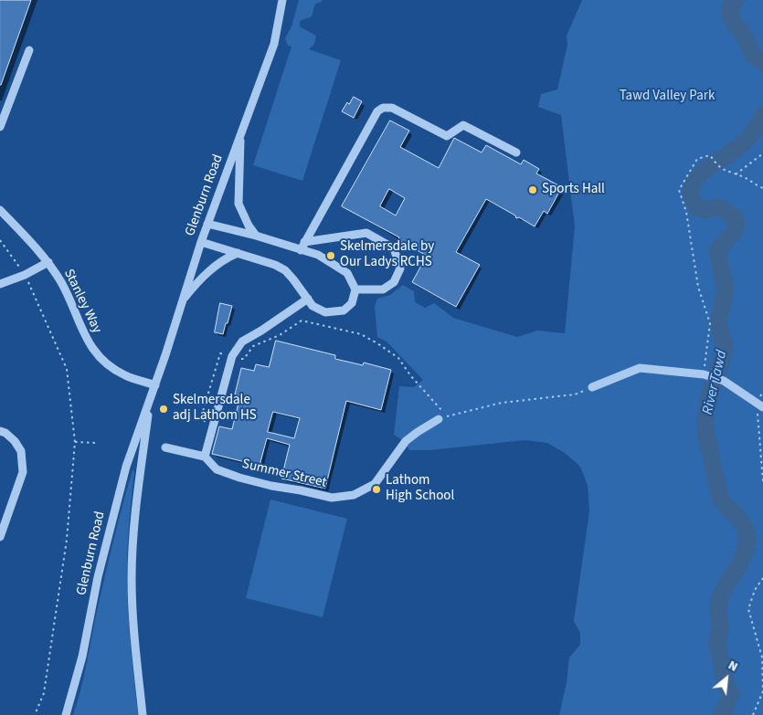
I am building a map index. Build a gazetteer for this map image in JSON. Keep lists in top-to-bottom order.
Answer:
{
  "streets": {
    "street": ["Glenburn Road", "Stanley Way", "Summer Street"]
  },
  "crossings": [
    ["Glenburn Road", "Stanley Way"]
  ],
  "water": ["River Tawd"],
  "parks": ["Tawd Valley Park"],
  "places": [
    "Sports Hall",
    "Skelmersdale by Our Ladys RCHS",
    "Skelmersdale adj Lathom HS",
    "Lathom High School"
  ],
  "north": "top right"
}
